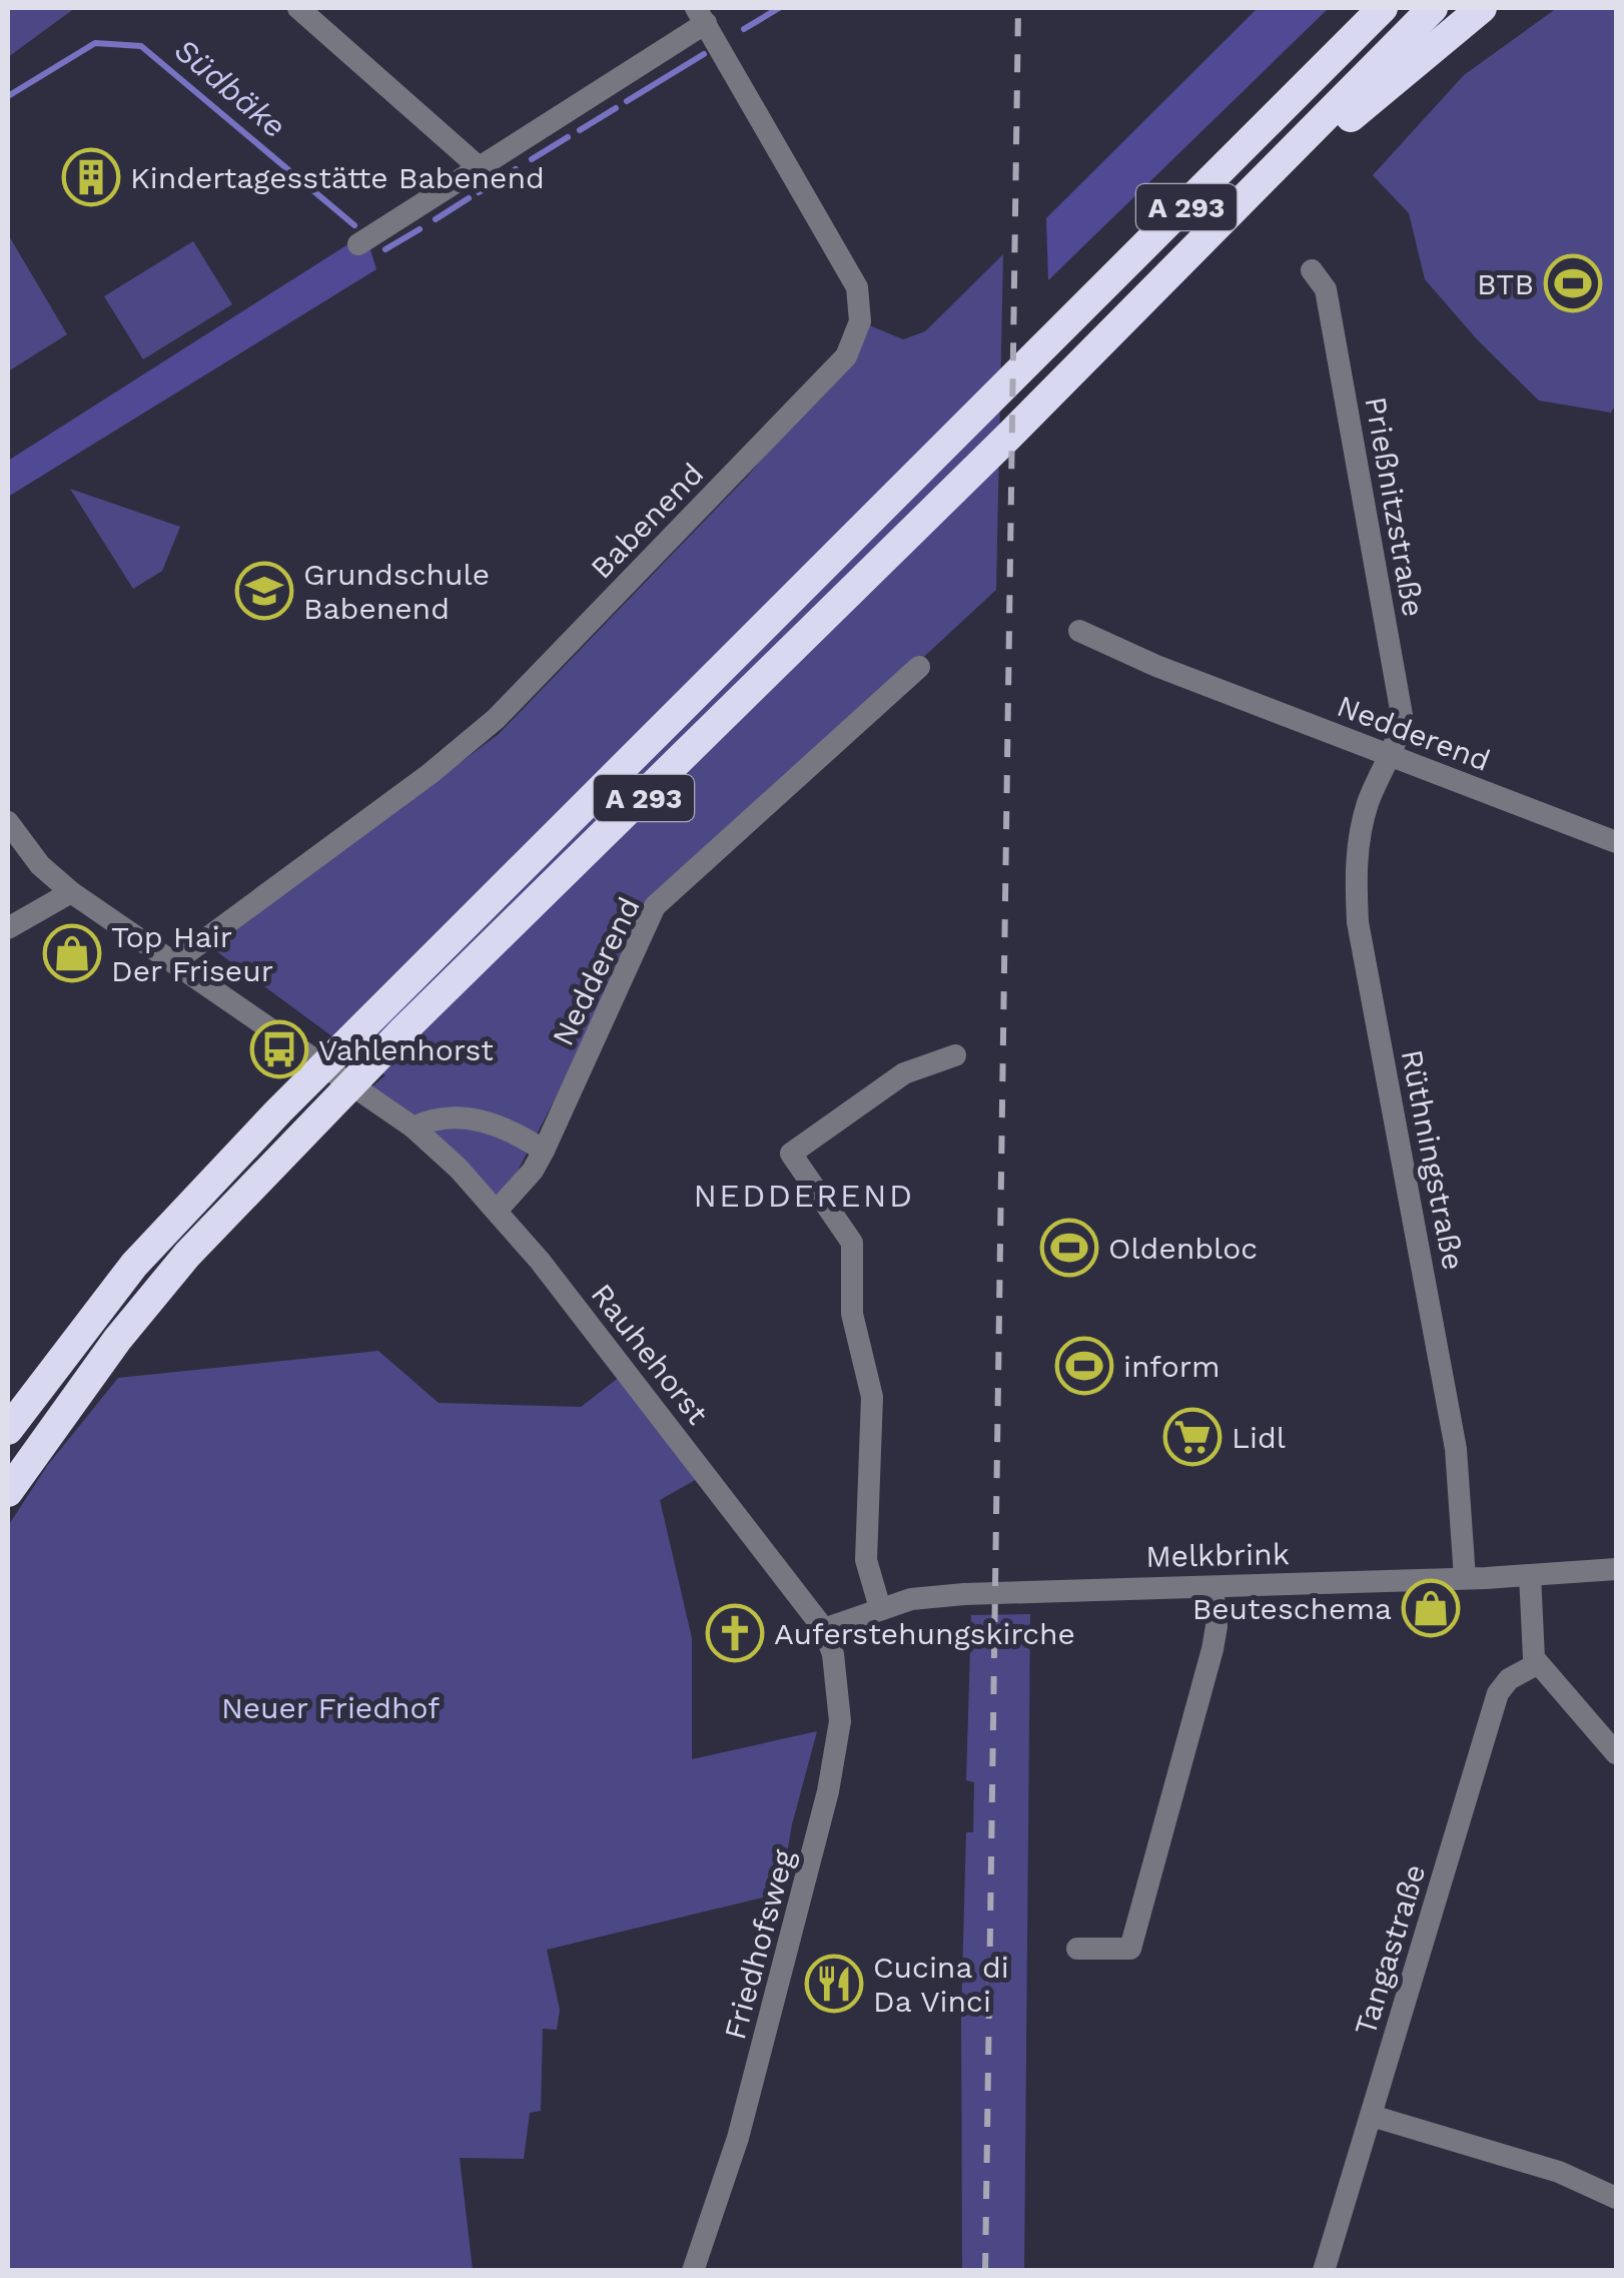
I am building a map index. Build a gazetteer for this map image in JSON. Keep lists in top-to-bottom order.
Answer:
{
  "streets": {
    "highway": ["A 293"],
    "street": [
      "Prießnitzstraße",
      "Babenend",
      "Nedderend",
      "Rüthningstraße",
      "Rauhehorst",
      "Melkbrink",
      "Friedhofsweg",
      "Tangastraße"
    ]
  },
  "crossings": [
    ["Prießnitzstraße", "Nedderend"],
    ["Prießnitzstraße", "Rüthningstraße"],
    ["Babenend", "Rauhehorst"],
    ["Nedderend", "Rüthningstraße"],
    ["Nedderend", "Rauhehorst"],
    ["Rüthningstraße", "Melkbrink"],
    ["Rauhehorst", "Melkbrink"],
    ["Rauhehorst", "Friedhofsweg"],
    ["Melkbrink", "Friedhofsweg"]
  ],
  "districts": ["NEDDEREND"],
  "water": ["Südbäke"],
  "parks": ["Neuer Friedhof"],
  "places": {
    "building": ["Kindertagesstätte Babenend"],
    "sports": ["BTB", "Oldenbloc", "inform"],
    "school or university": ["Grundschule Babenend"],
    "shop": ["Top Hair Der Friseur", "Beuteschema"],
    "bus stop": ["Vahlenhorst"],
    "supermarket": ["Lidl"],
    "church": ["Auferstehungskirche"],
    "restaurant": ["Cucina di Da Vinci"]
  }
}
